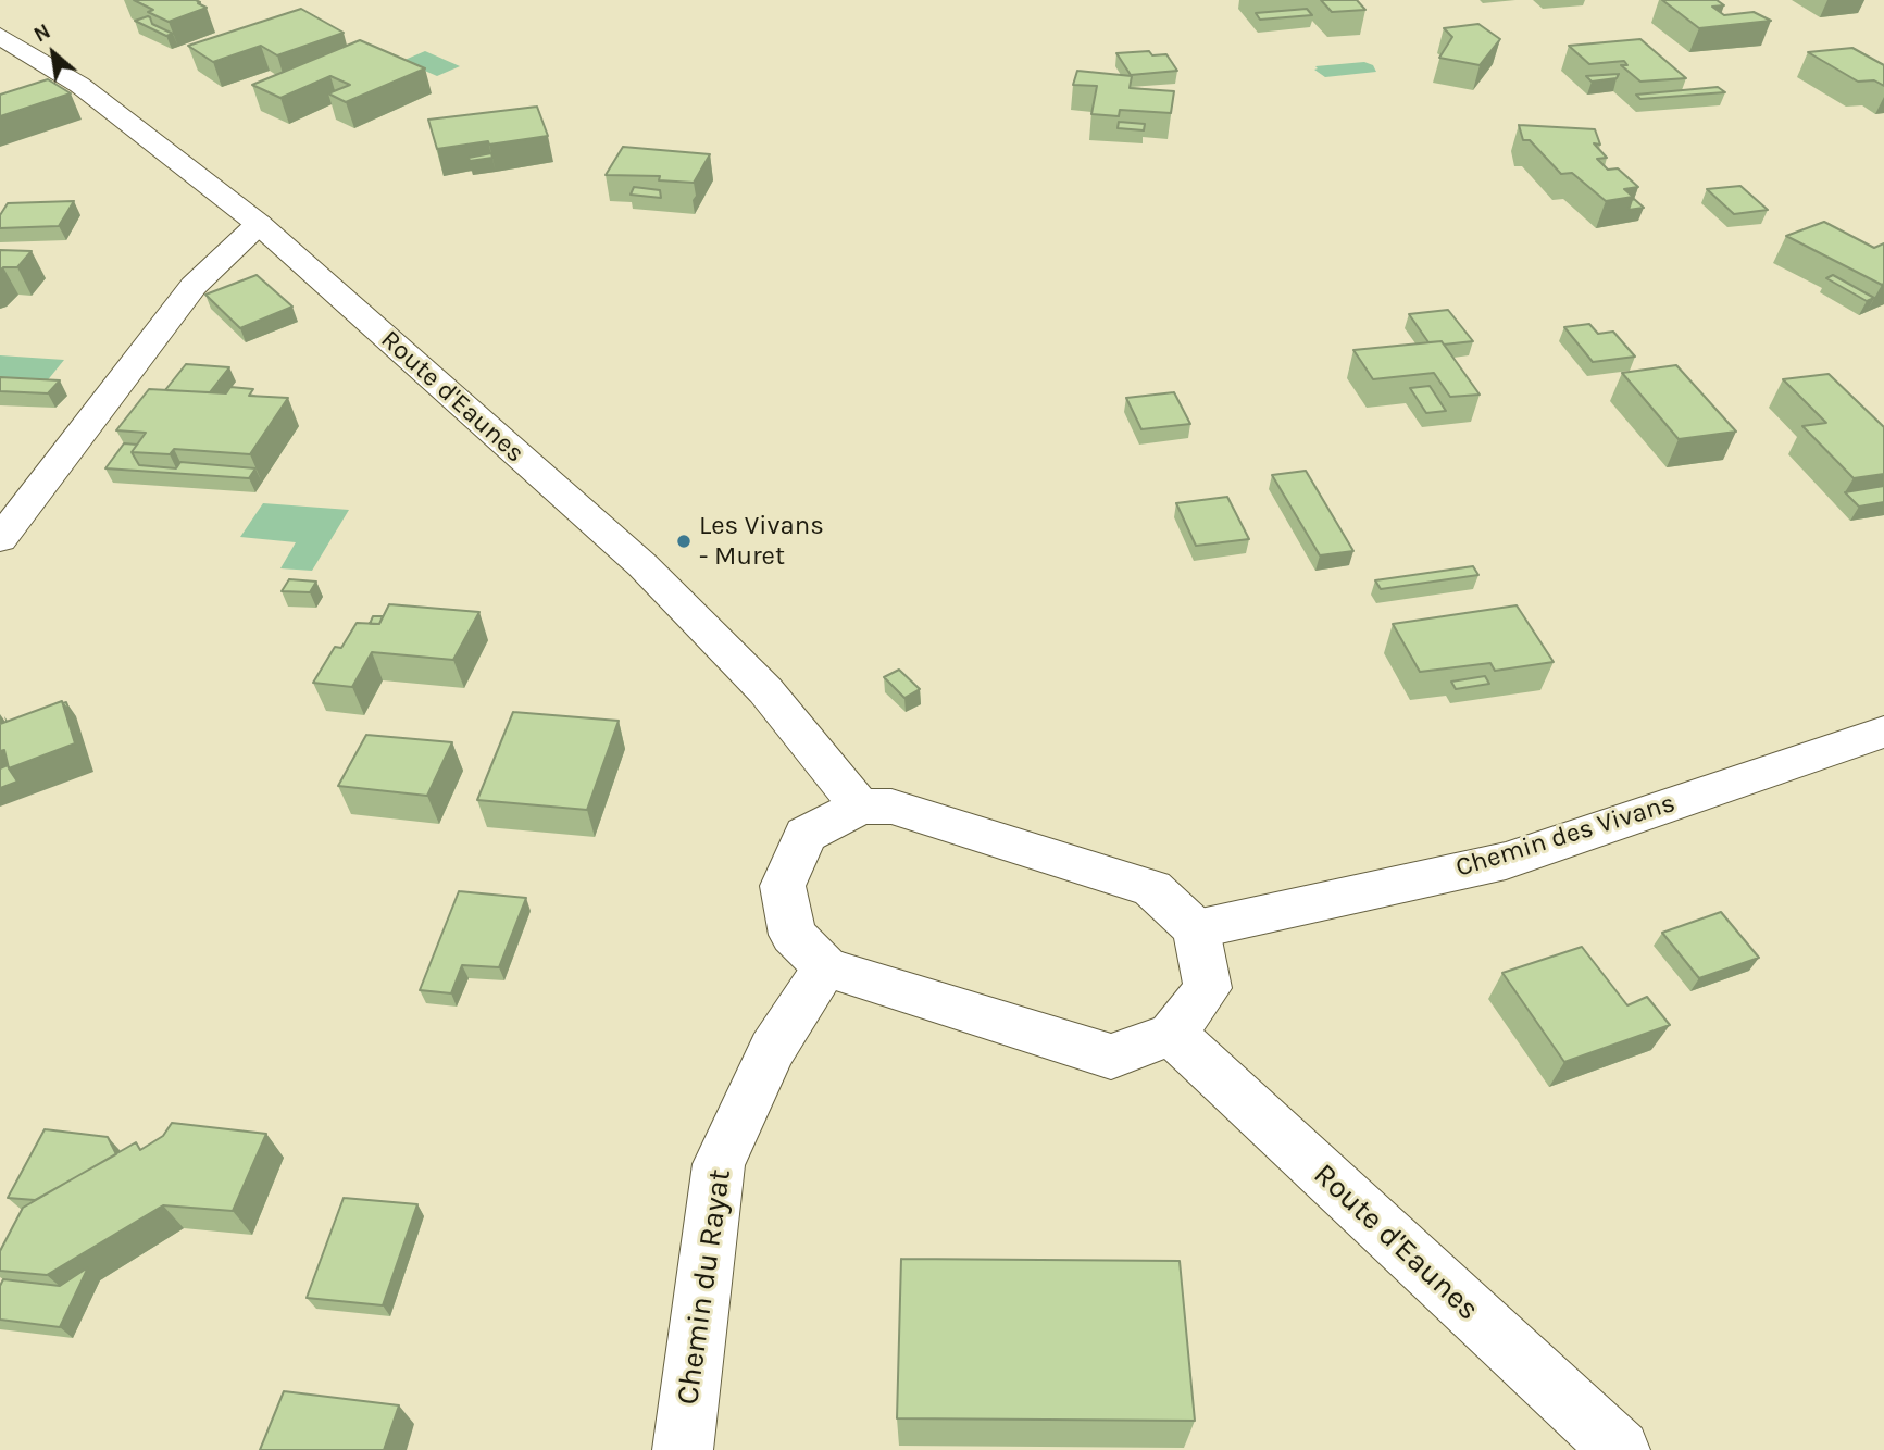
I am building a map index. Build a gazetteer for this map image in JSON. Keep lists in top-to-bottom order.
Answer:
{
  "streets": {
    "main road": ["Route d'Eaunes", "Chemin des Vivans", "Chemin du Rayat"]
  },
  "places": ["Les Vivans - Muret"],
  "north": "top left"
}
